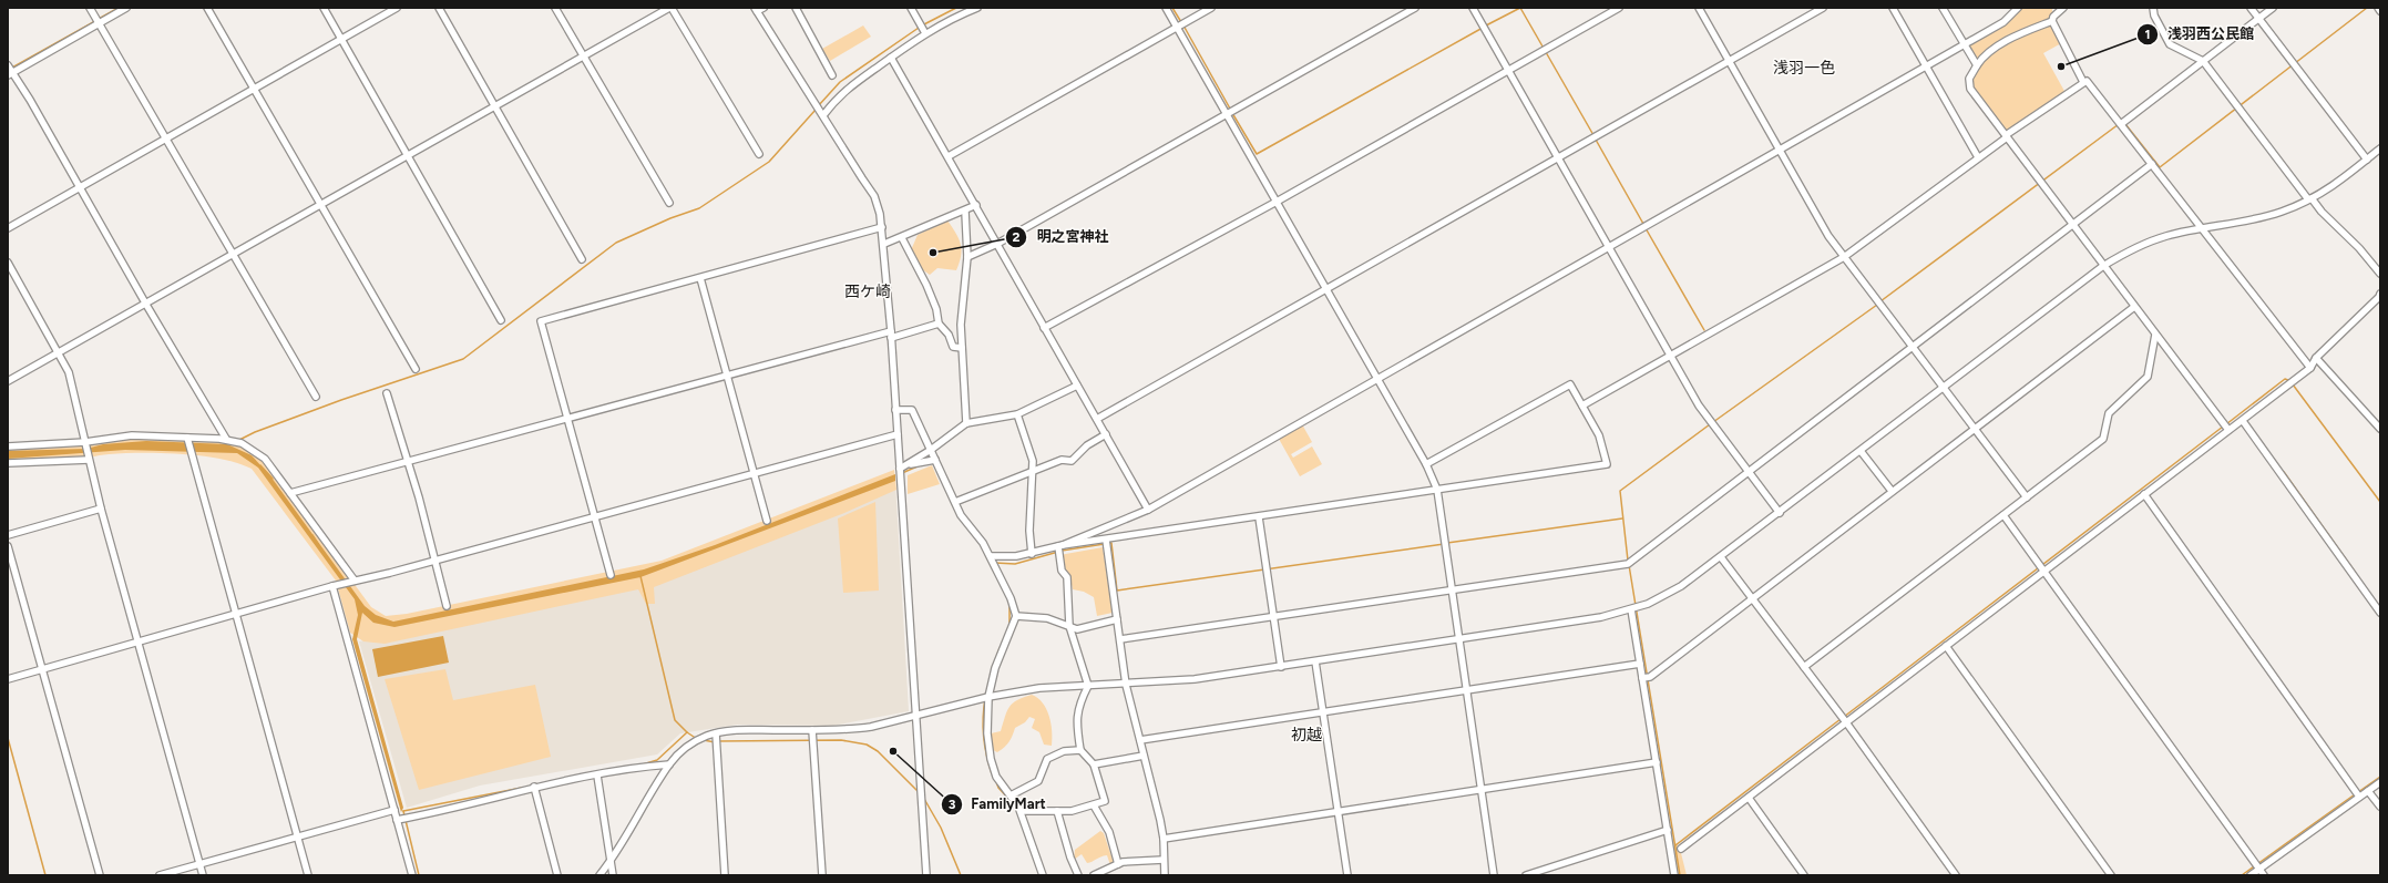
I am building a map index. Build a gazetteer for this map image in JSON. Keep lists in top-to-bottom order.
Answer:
{
  "districts": ["浅羽一色", "西ケ崎", "初越"],
  "places": ["浅羽西公民館", "明之宮神社", "FamilyMart"]
}
